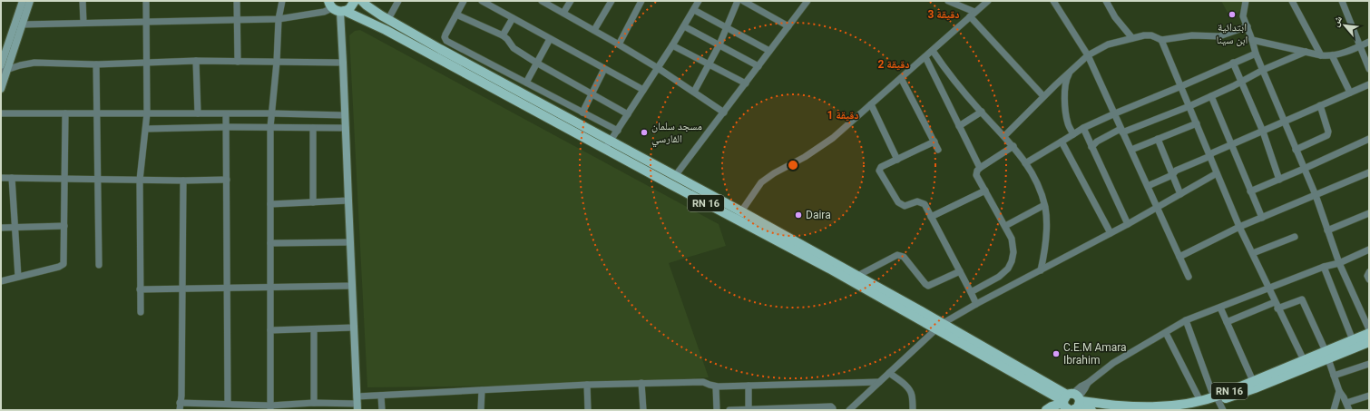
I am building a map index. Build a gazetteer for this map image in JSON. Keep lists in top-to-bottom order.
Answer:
{
  "streets": {
    "main road": ["RN 16"]
  },
  "places": [
    "ابتدائية ابن سينا",
    "مسجد سلمان الفارسي",
    "Daira",
    "C.E.M Amara Ibrahim"
  ],
  "north": "top left",
  "rings": ["3 دقيقة", "2 دقيقة", "1 دقيقة"]
}
